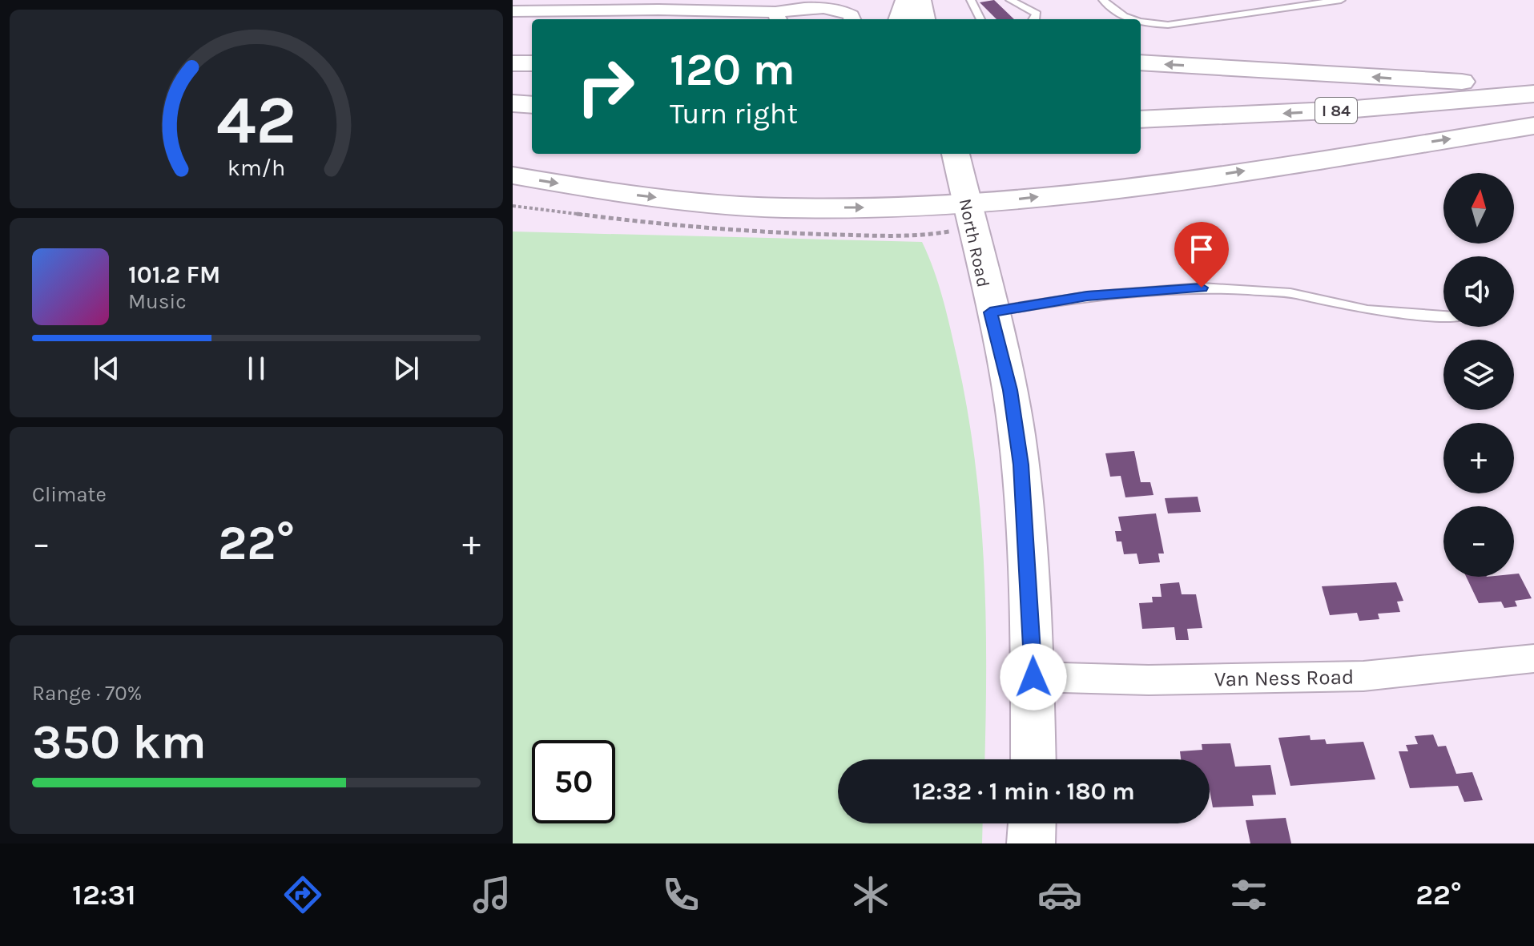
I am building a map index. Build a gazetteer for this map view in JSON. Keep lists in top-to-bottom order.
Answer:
{
  "streets": {
    "main road": ["I 84", "North Road"],
    "street": ["Van Ness Road"]
  },
  "crossings": [
    ["North Road", "Van Ness Road"]
  ],
  "north": "top",
  "page": {
    "turn": ["120 m", "Turn right"],
    "map_buttons": ["+", "−"],
    "song": ["101.2 FM", "Music"],
    "tile": [
      "Climate",
      ["Range · 70%", "350 km"]
    ],
    "heat": ["−", "22°", "+"],
    "limit": "50",
    "trip": "12:32 · 1 min · 180 m",
    "tabs": ["12:31", "22°"],
    "gauge": ["42", "km/h"]
  }
}
